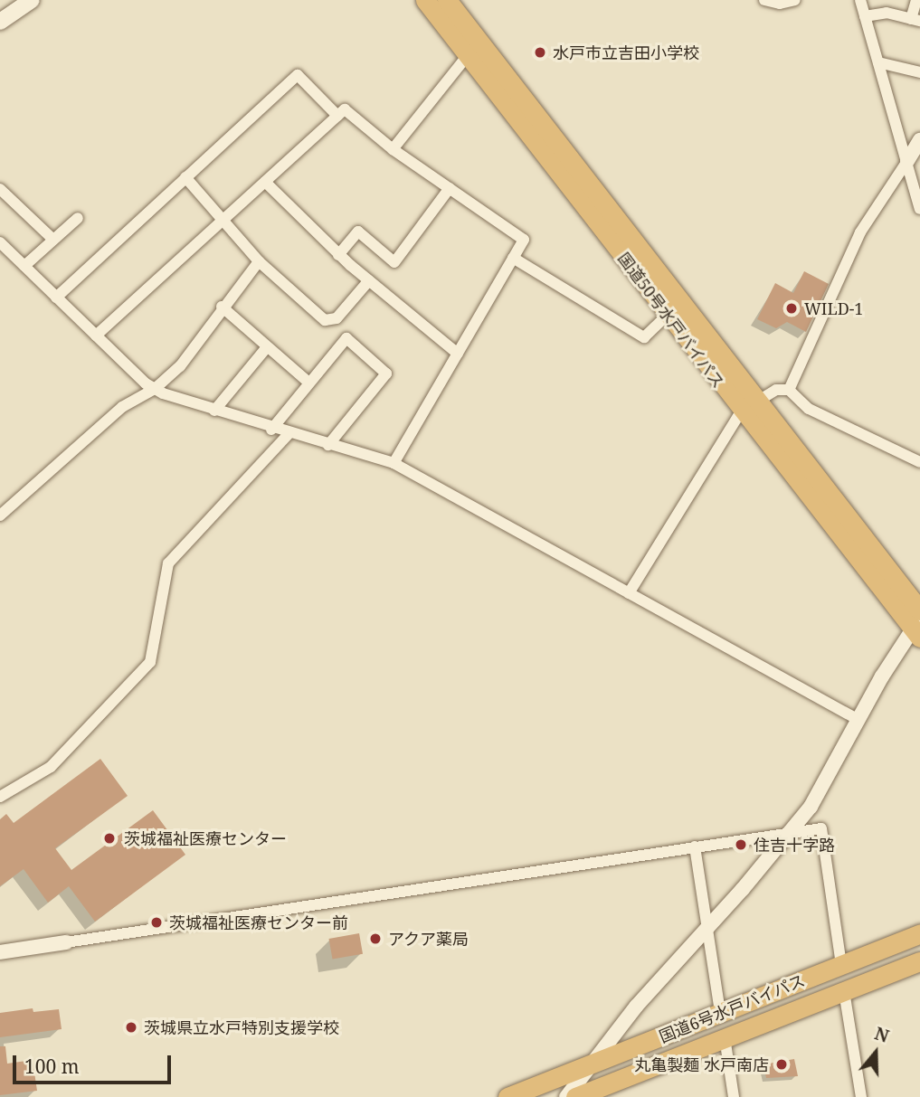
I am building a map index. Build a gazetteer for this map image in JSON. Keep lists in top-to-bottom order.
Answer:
{
  "streets": {
    "highway": ["国道50号水戸バイパス", "国道6号水戸バイパス"]
  },
  "places": [
    "水戸市立吉田小学校",
    "WILD-1",
    "茨城福祉医療センター",
    "住吉十字路",
    "茨城福祉医療センター前",
    "アクア薬局",
    "茨城県立水戸特別支援学校",
    "丸亀製麺 水戸南店"
  ],
  "scale_bar": "100 m",
  "north": "top"
}
